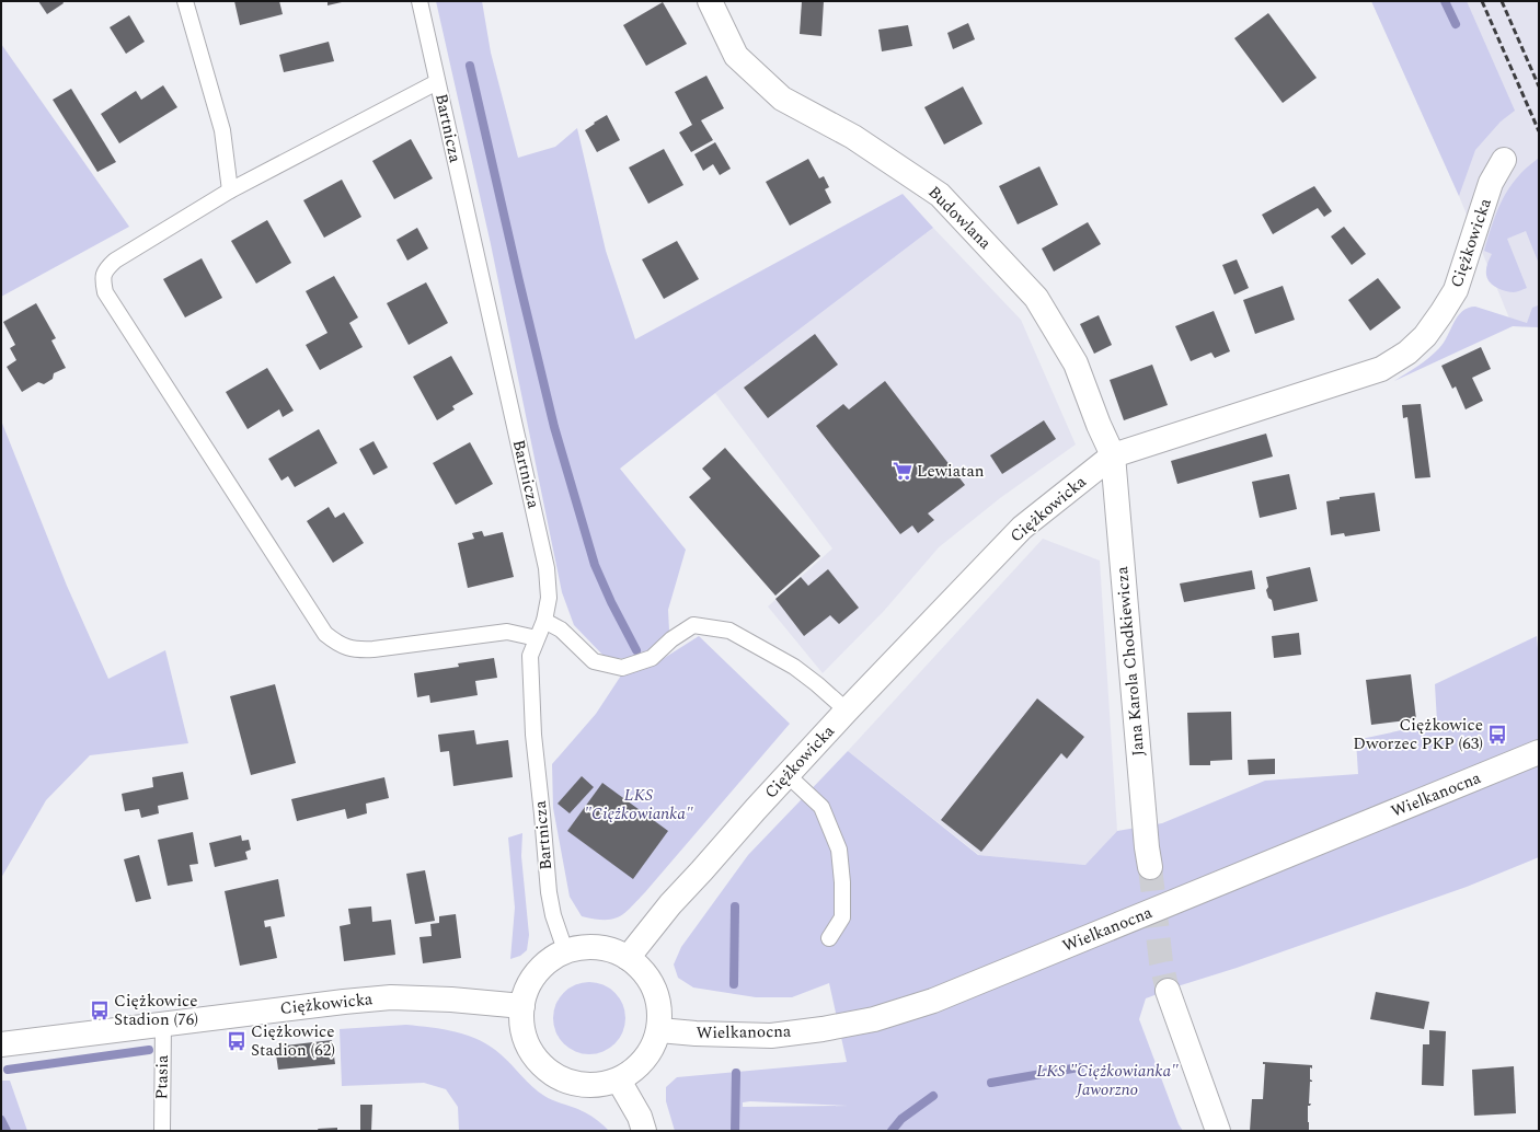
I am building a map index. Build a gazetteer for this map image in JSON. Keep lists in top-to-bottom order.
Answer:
{
  "streets": {
    "street": [
      "Budowlana",
      "Ciężkowicka",
      "Jana Karola Chodkiewicza",
      "Wielkanocna"
    ],
    "lane": ["Bartnicza", "Ptasia"]
  },
  "crossings": [
    ["Bartnicza", "Ciężkowicka"],
    ["Bartnicza", "Wielkanocna"],
    ["Budowlana", "Ciężkowicka"],
    ["Budowlana", "Jana Karola Chodkiewicza"],
    ["Ciężkowicka", "Jana Karola Chodkiewicza"],
    ["Ciężkowicka", "Wielkanocna"],
    ["Ciężkowicka", "Ptasia"]
  ],
  "parks": ["LKS \"Ciężkowianka\"", "LKS \"Ciężkowianka\" Jaworzno"],
  "places": {
    "supermarket": ["Lewiatan"],
    "bus stop": ["Ciężkowice Dworzec PKP (63)", "Ciężkowice Stadion (76)", "Ciężkowice Stadion (62)"]
  }
}
